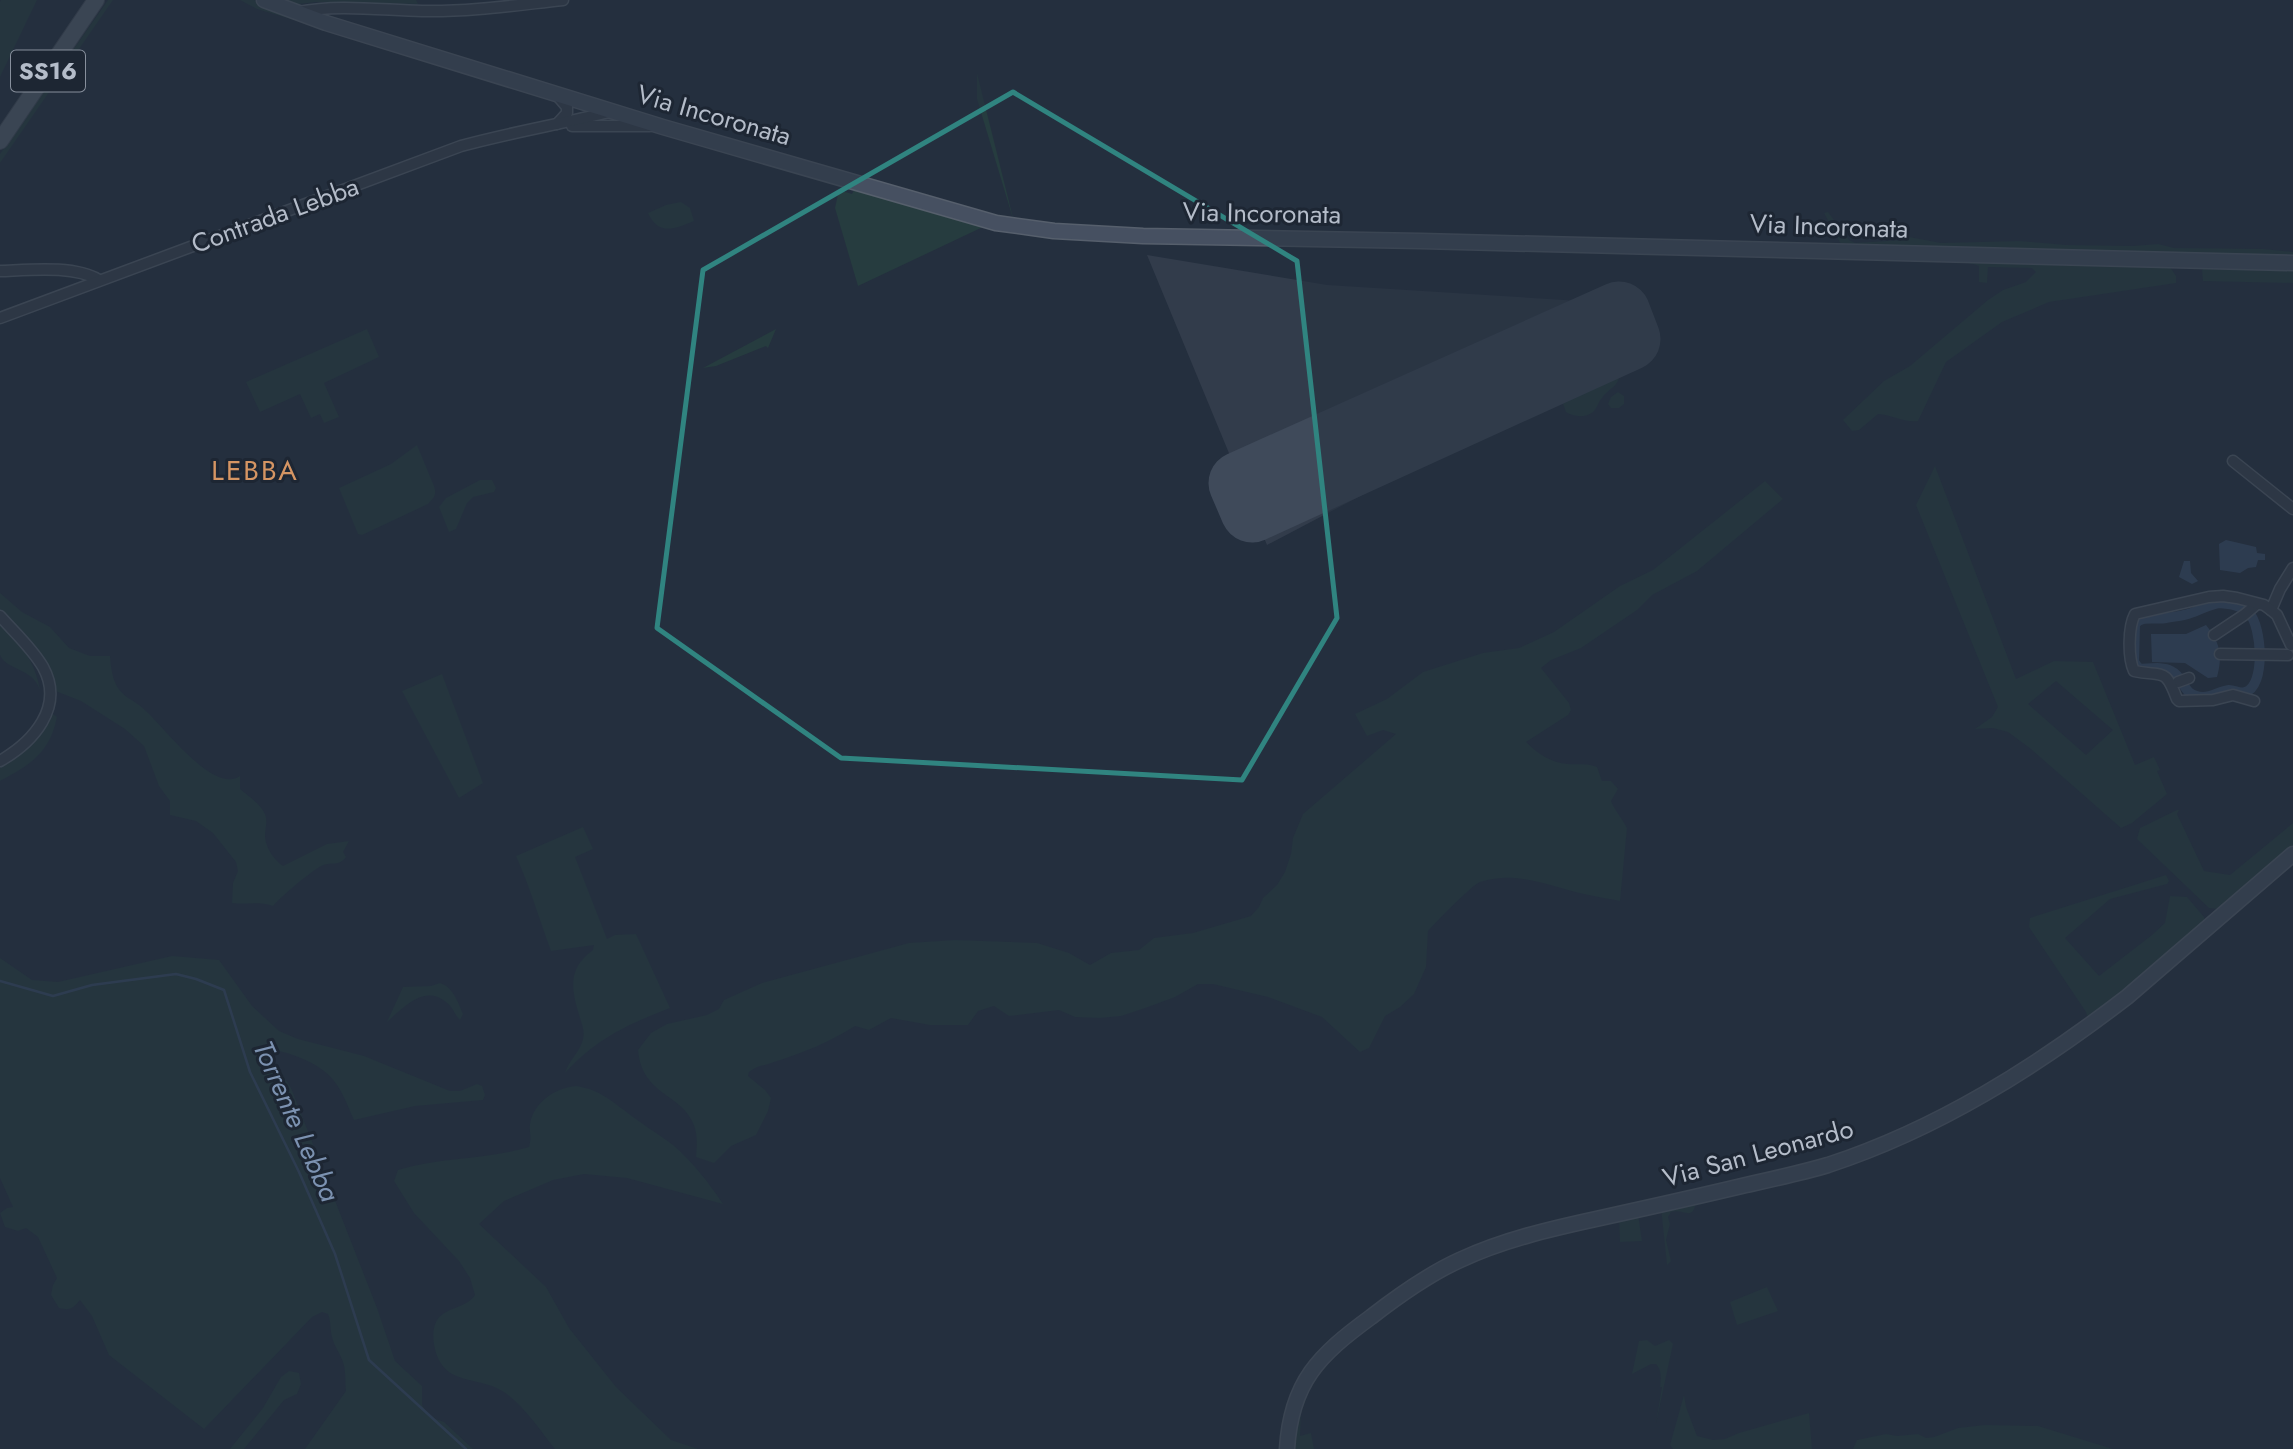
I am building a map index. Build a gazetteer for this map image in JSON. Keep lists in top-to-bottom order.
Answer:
{
  "streets": {
    "main road": ["SS16", "Via Incoronata", "Via San Leonardo"],
    "street": ["Contrada Lebba"]
  },
  "districts": ["LEBBA"],
  "water": ["Torrente Lebba"]
}
